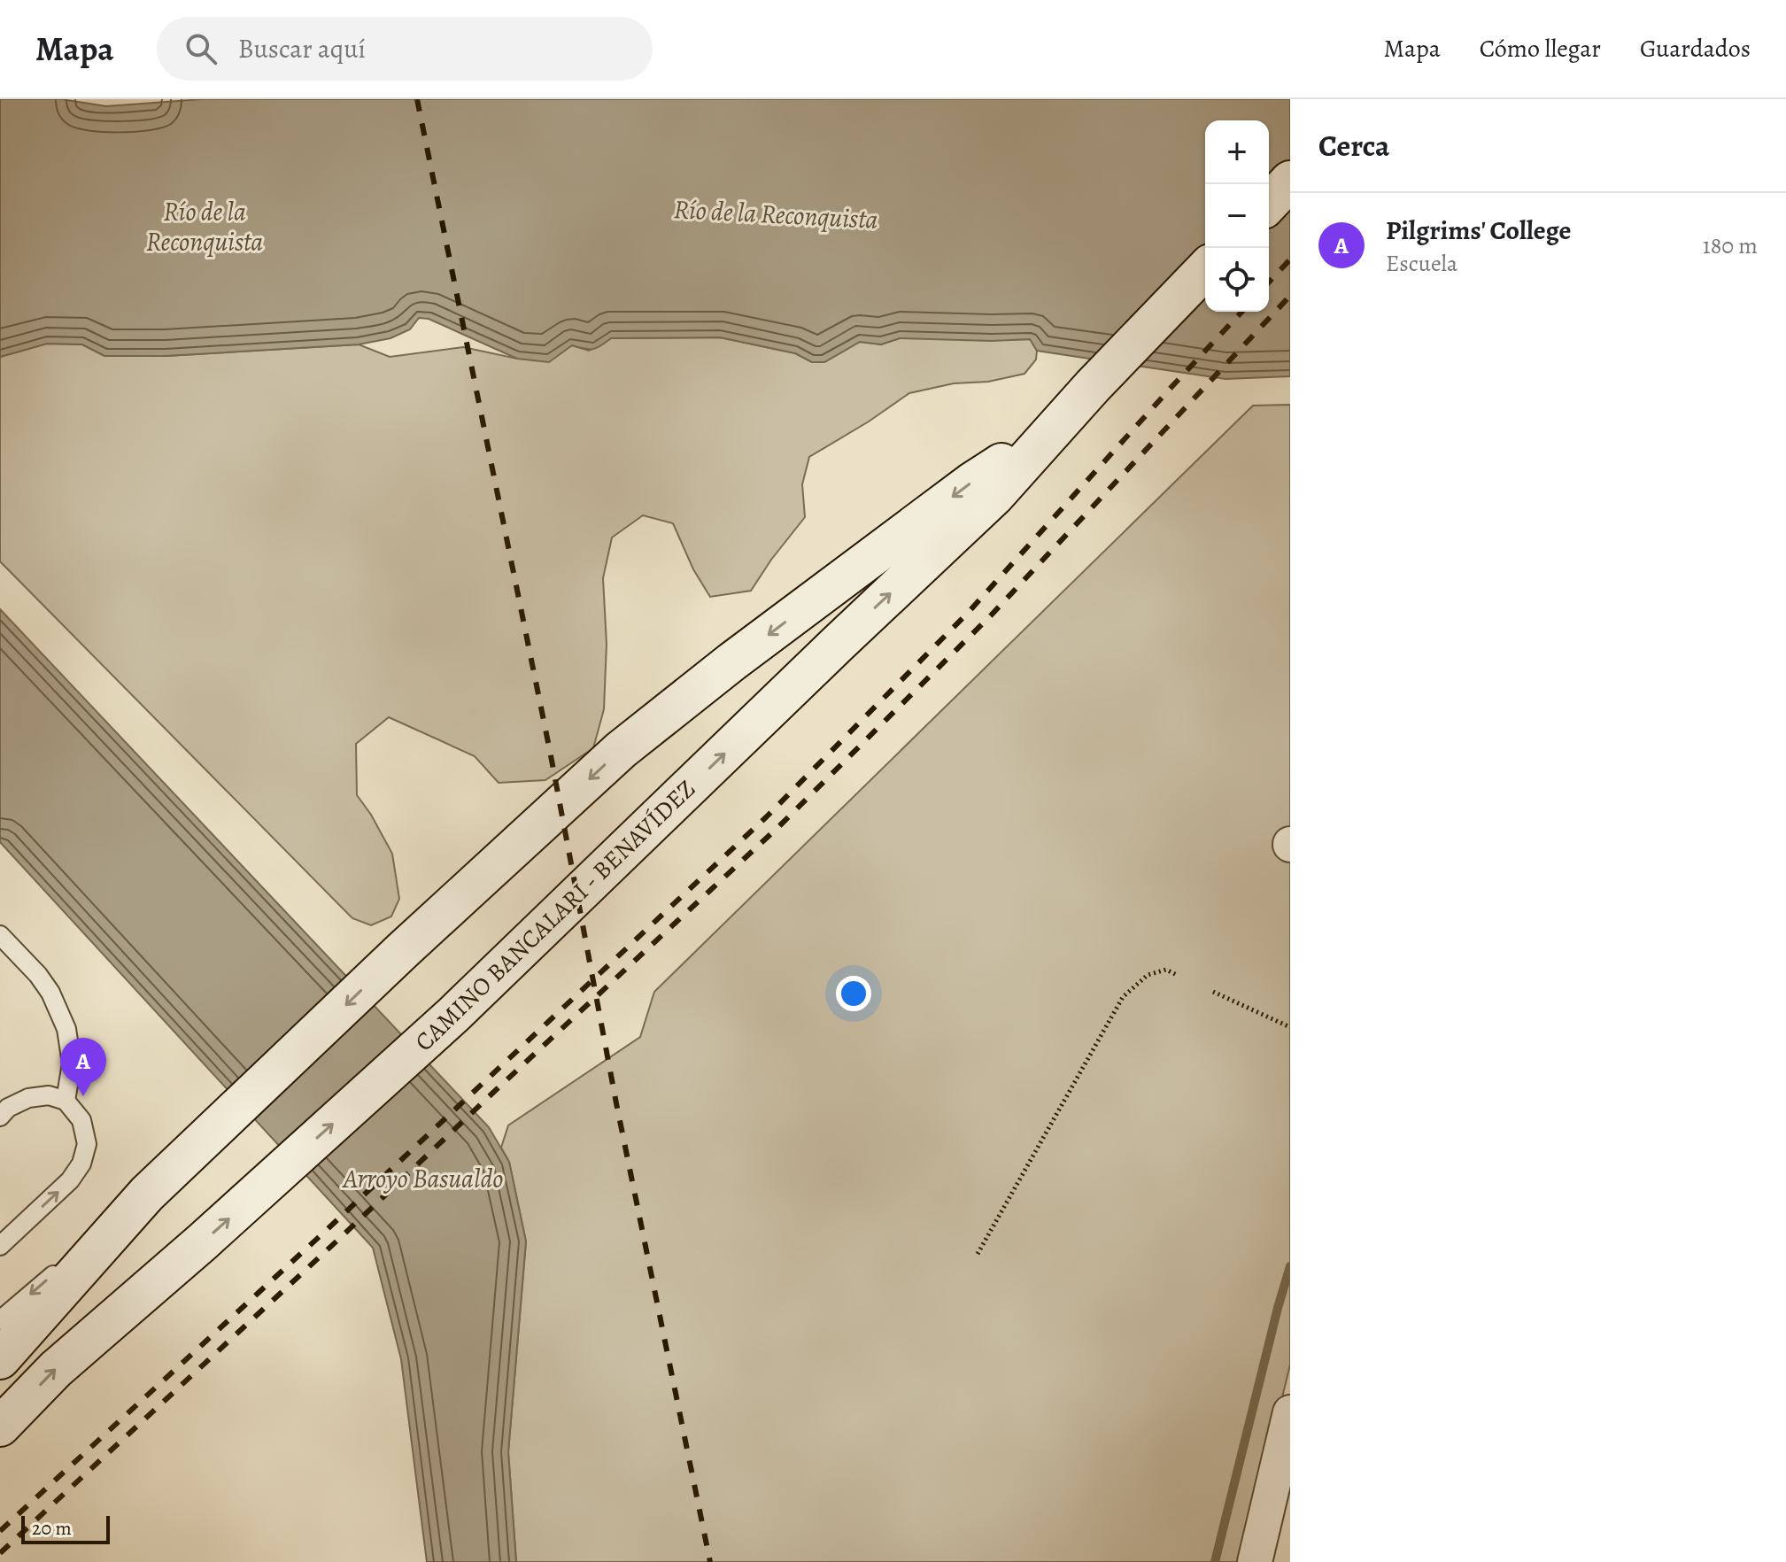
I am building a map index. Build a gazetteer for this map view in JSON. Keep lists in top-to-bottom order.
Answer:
{
  "streets": {
    "main road": ["CAMINO BANCALARI - BENAVÍDEZ"]
  },
  "water": ["Río de la Reconquista", "Arroyo Basualdo"],
  "scale_bar": "20 m",
  "page": {
    "header": "Mapa",
    "search": "Buscar aquí",
    "nav": ["Mapa", "Cómo llegar", "Guardados"],
    "heading": "Cerca",
    "map_buttons": ["+", "−"],
    "list": [
      {
        "mark": "A",
        "name": "Pilgrims' College",
        "note": "Escuela",
        "value": "180 m"
      }
    ],
    "pins": "A",
    "scale": "20 m"
  }
}
